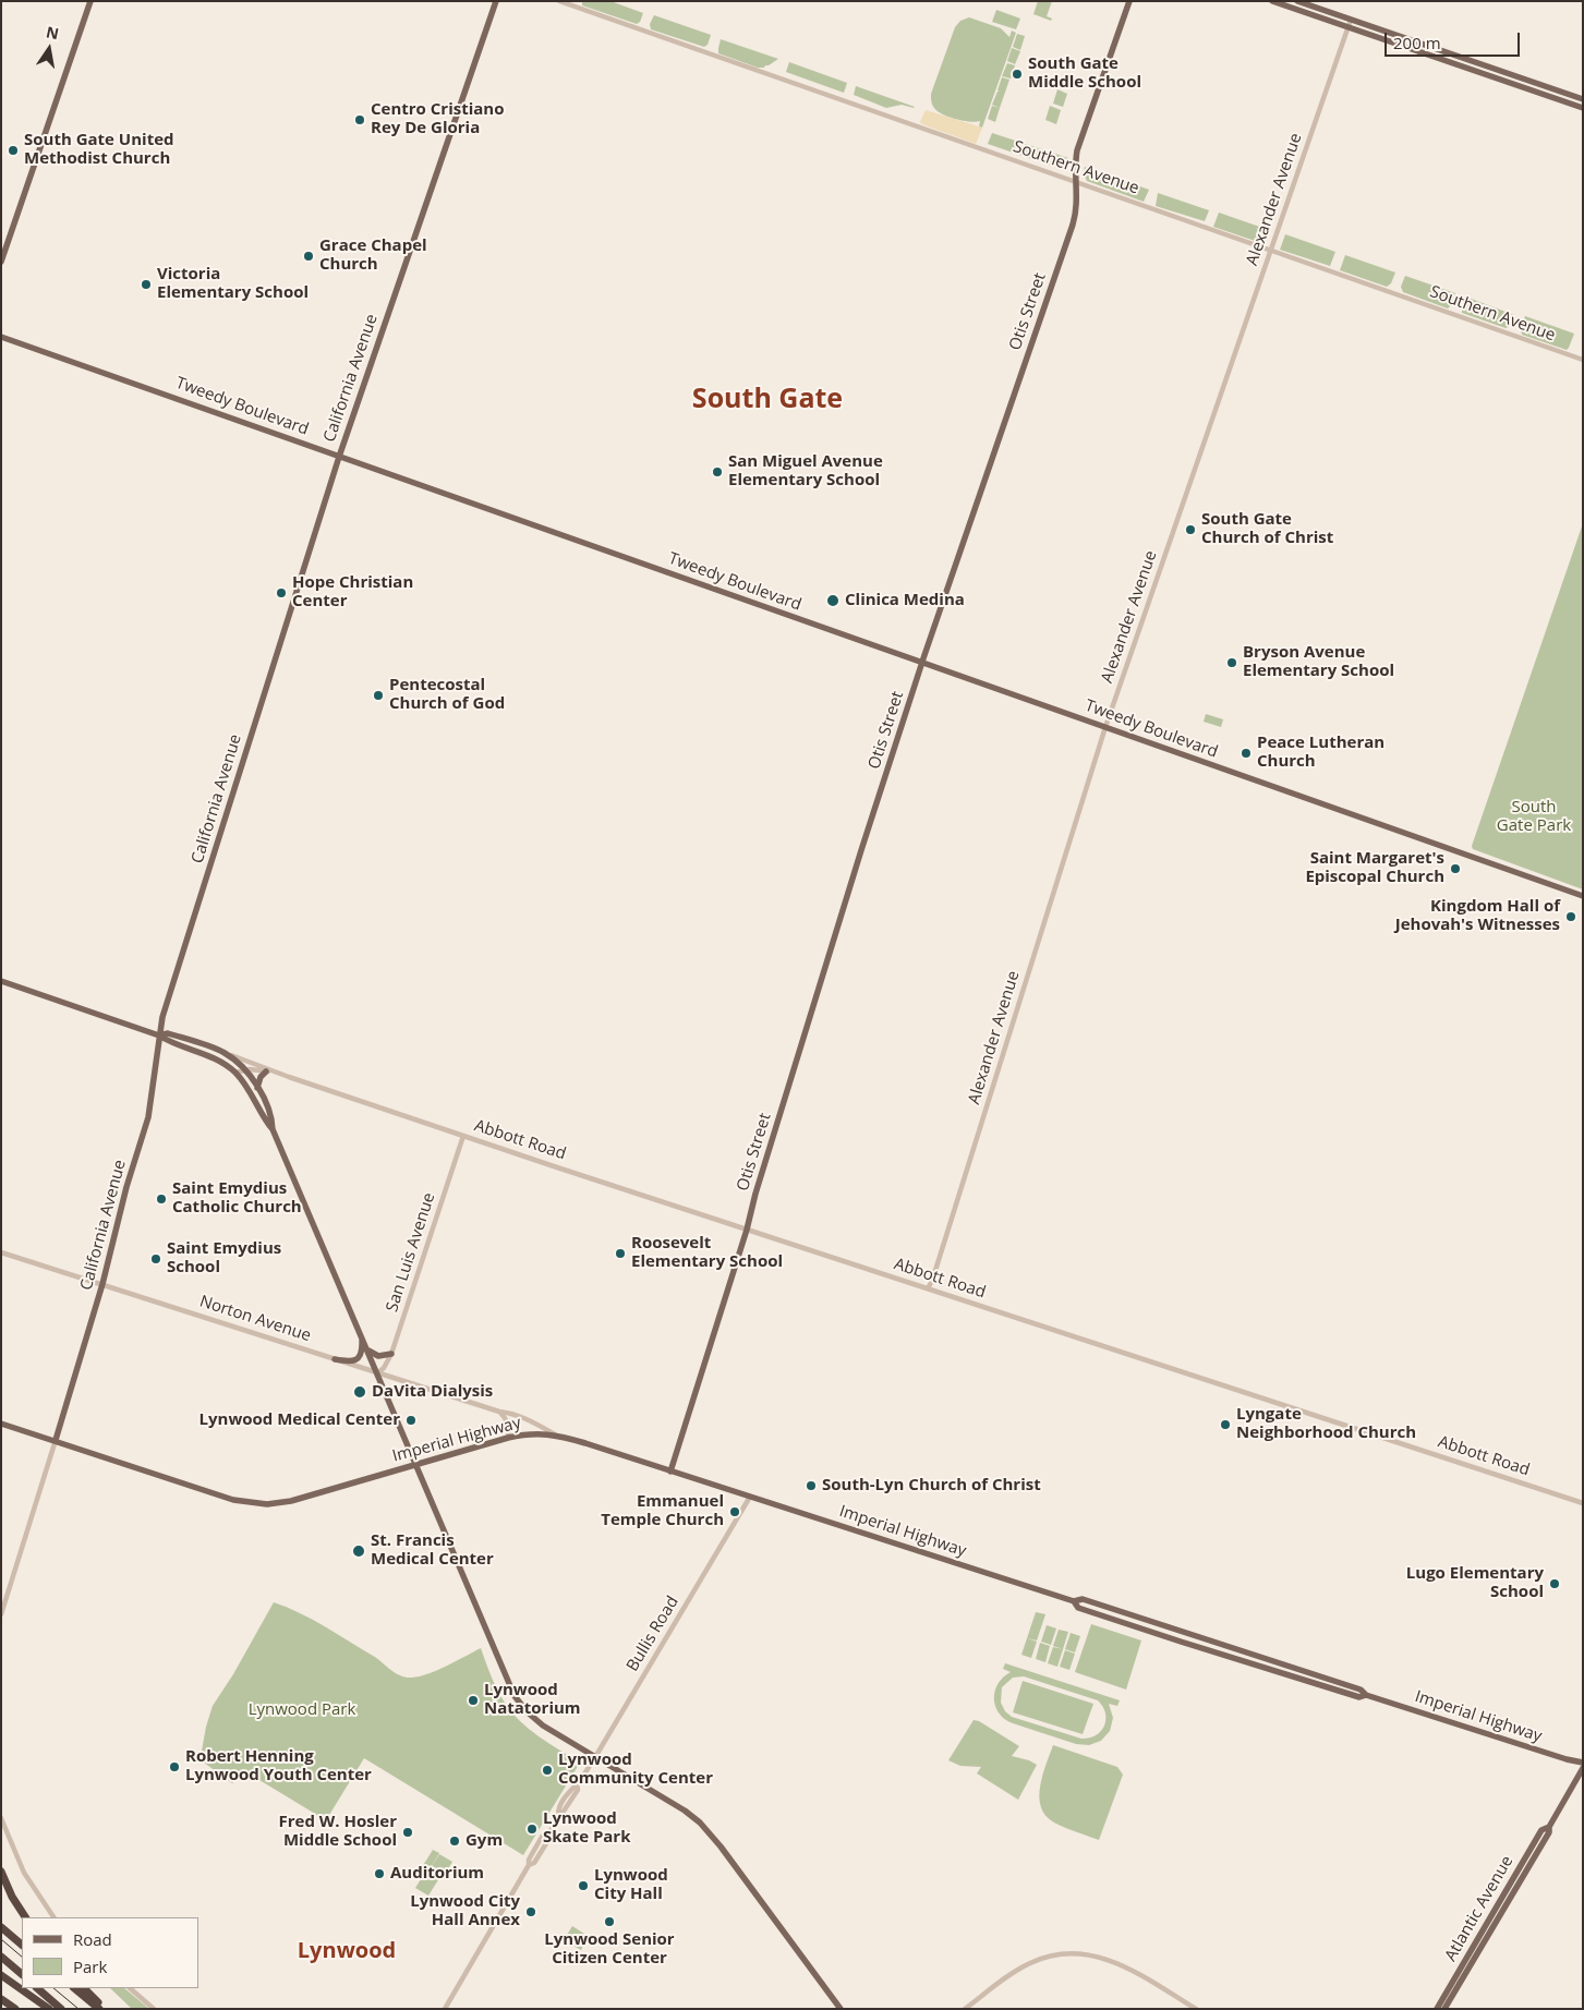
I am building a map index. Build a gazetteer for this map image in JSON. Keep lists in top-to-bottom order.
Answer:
{
  "streets": {
    "main road": [
      "Otis Street",
      "California Avenue",
      "Tweedy Boulevard",
      "Imperial Highway",
      "Atlantic Avenue"
    ],
    "street": [
      "Southern Avenue",
      "Alexander Avenue",
      "Abbott Road",
      "San Luis Avenue",
      "Norton Avenue",
      "Bullis Road"
    ]
  },
  "crossings": [
    ["Southern Avenue", "Alexander Avenue"],
    ["Southern Avenue", "Otis Street"],
    ["Alexander Avenue", "Tweedy Boulevard"],
    ["Alexander Avenue", "Abbott Road"],
    ["Otis Street", "Tweedy Boulevard"],
    ["Otis Street", "Abbott Road"],
    ["Otis Street", "Imperial Highway"],
    ["California Avenue", "Tweedy Boulevard"],
    ["California Avenue", "Norton Avenue"],
    ["California Avenue", "Imperial Highway"],
    ["Abbott Road", "San Luis Avenue"],
    ["San Luis Avenue", "Norton Avenue"],
    ["Norton Avenue", "Imperial Highway"],
    ["Imperial Highway", "Bullis Road"]
  ],
  "districts": ["South Gate", "Lynwood"],
  "parks": ["South Gate Park", "Lynwood Park"],
  "places": [
    "South Gate Middle School",
    "Centro Cristiano Rey De Gloria",
    "South Gate United Methodist Church",
    "Grace Chapel Church",
    "Victoria Elementary School",
    "San Miguel Avenue Elementary School",
    "South Gate Church of Christ",
    "Hope Christian Center",
    "Clinica Medina",
    "Bryson Avenue Elementary School",
    "Pentecostal Church of God",
    "Peace Lutheran Church",
    "Saint Margaret's Episcopal Church",
    "Kingdom Hall of Jehovah's Witnesses",
    "Saint Emydius Catholic Church",
    "Roosevelt Elementary School",
    "Saint Emydius School",
    "DaVita Dialysis",
    "Lynwood Medical Center",
    "Lyngate Neighborhood Church",
    "South-Lyn Church of Christ",
    "Emmanuel Temple Church",
    "St. Francis Medical Center",
    "Lugo Elementary School",
    "Lynwood Natatorium",
    "Robert Henning Lynwood Youth Center",
    "Lynwood Community Center",
    "Lynwood Skate Park",
    "Fred W. Hosler Middle School",
    "Gym",
    "Auditorium",
    "Lynwood City Hall",
    "Lynwood City Hall Annex",
    "Lynwood Senior Citizen Center"
  ],
  "legend": ["Road", "Park"],
  "scale_bar": "200 m",
  "north": "top"
}
